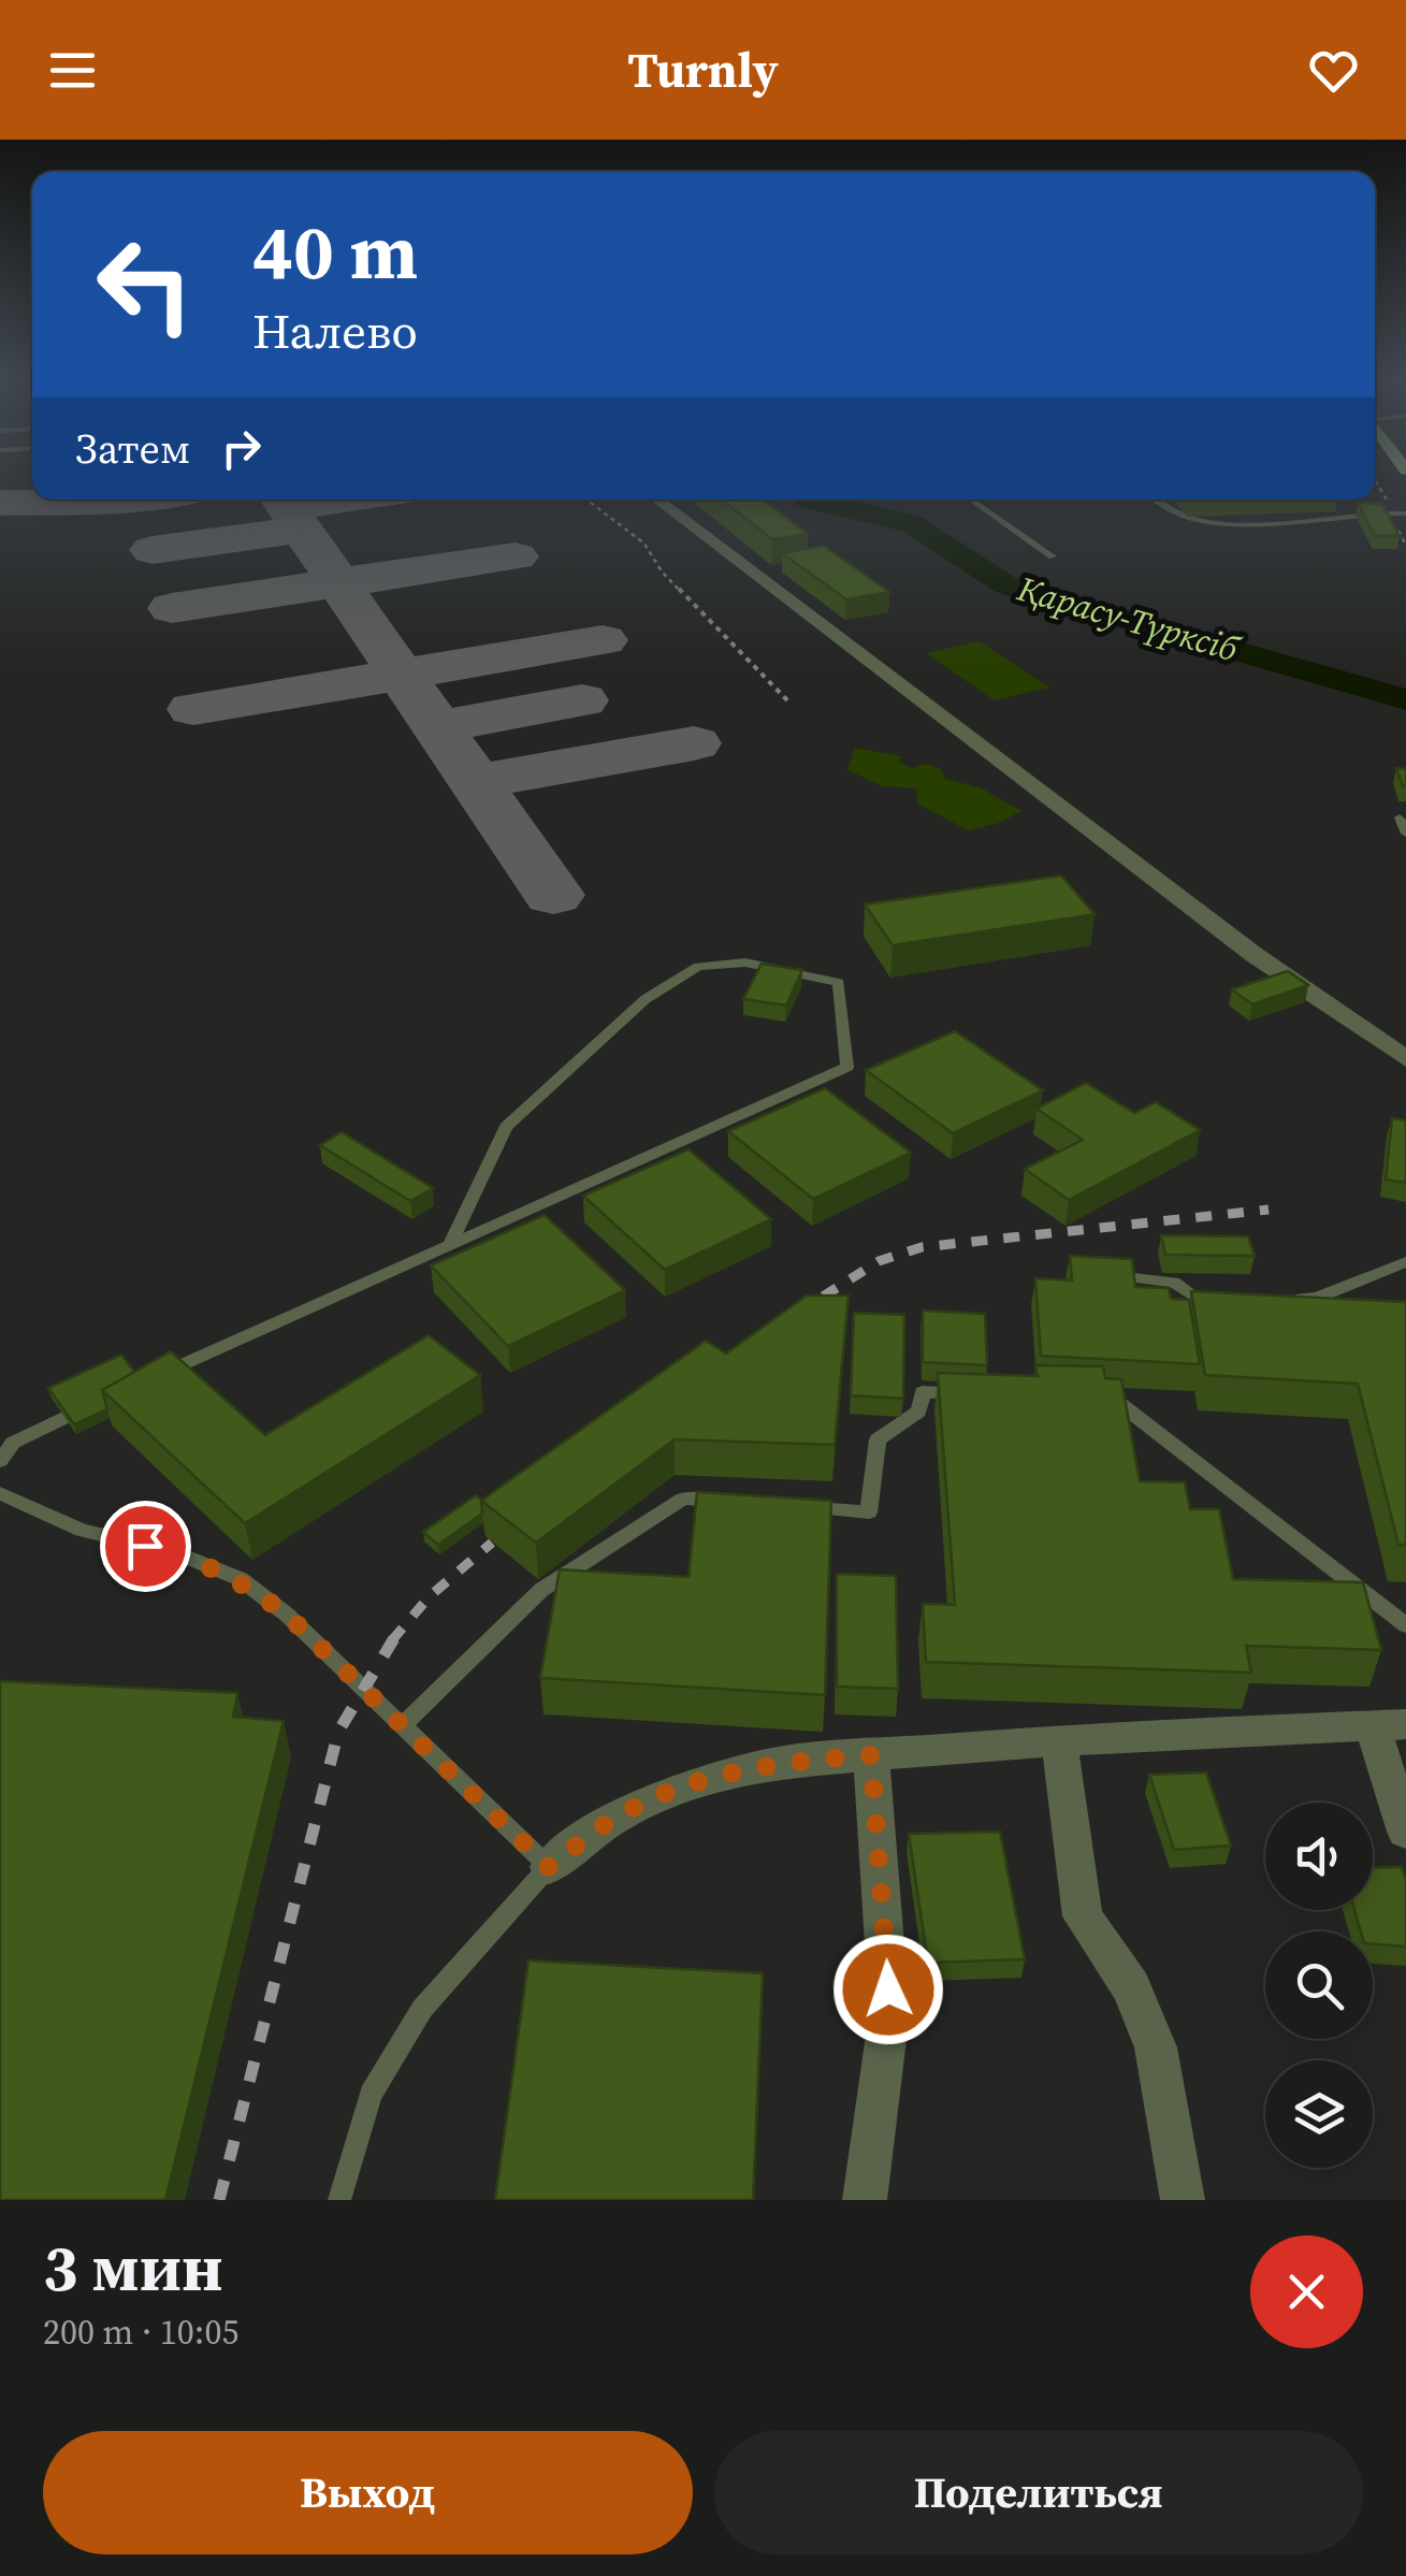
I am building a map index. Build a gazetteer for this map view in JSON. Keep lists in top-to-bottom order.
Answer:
{
  "water": ["Қарасу-Түрксіб"],
  "page": {
    "header": "Turnly",
    "turn": ["40 m", "Налево"],
    "then": "Затем",
    "heading": ["3 мин", "200 m · 10:05"],
    "buttons": ["Выход", "Поделиться"]
  }
}
